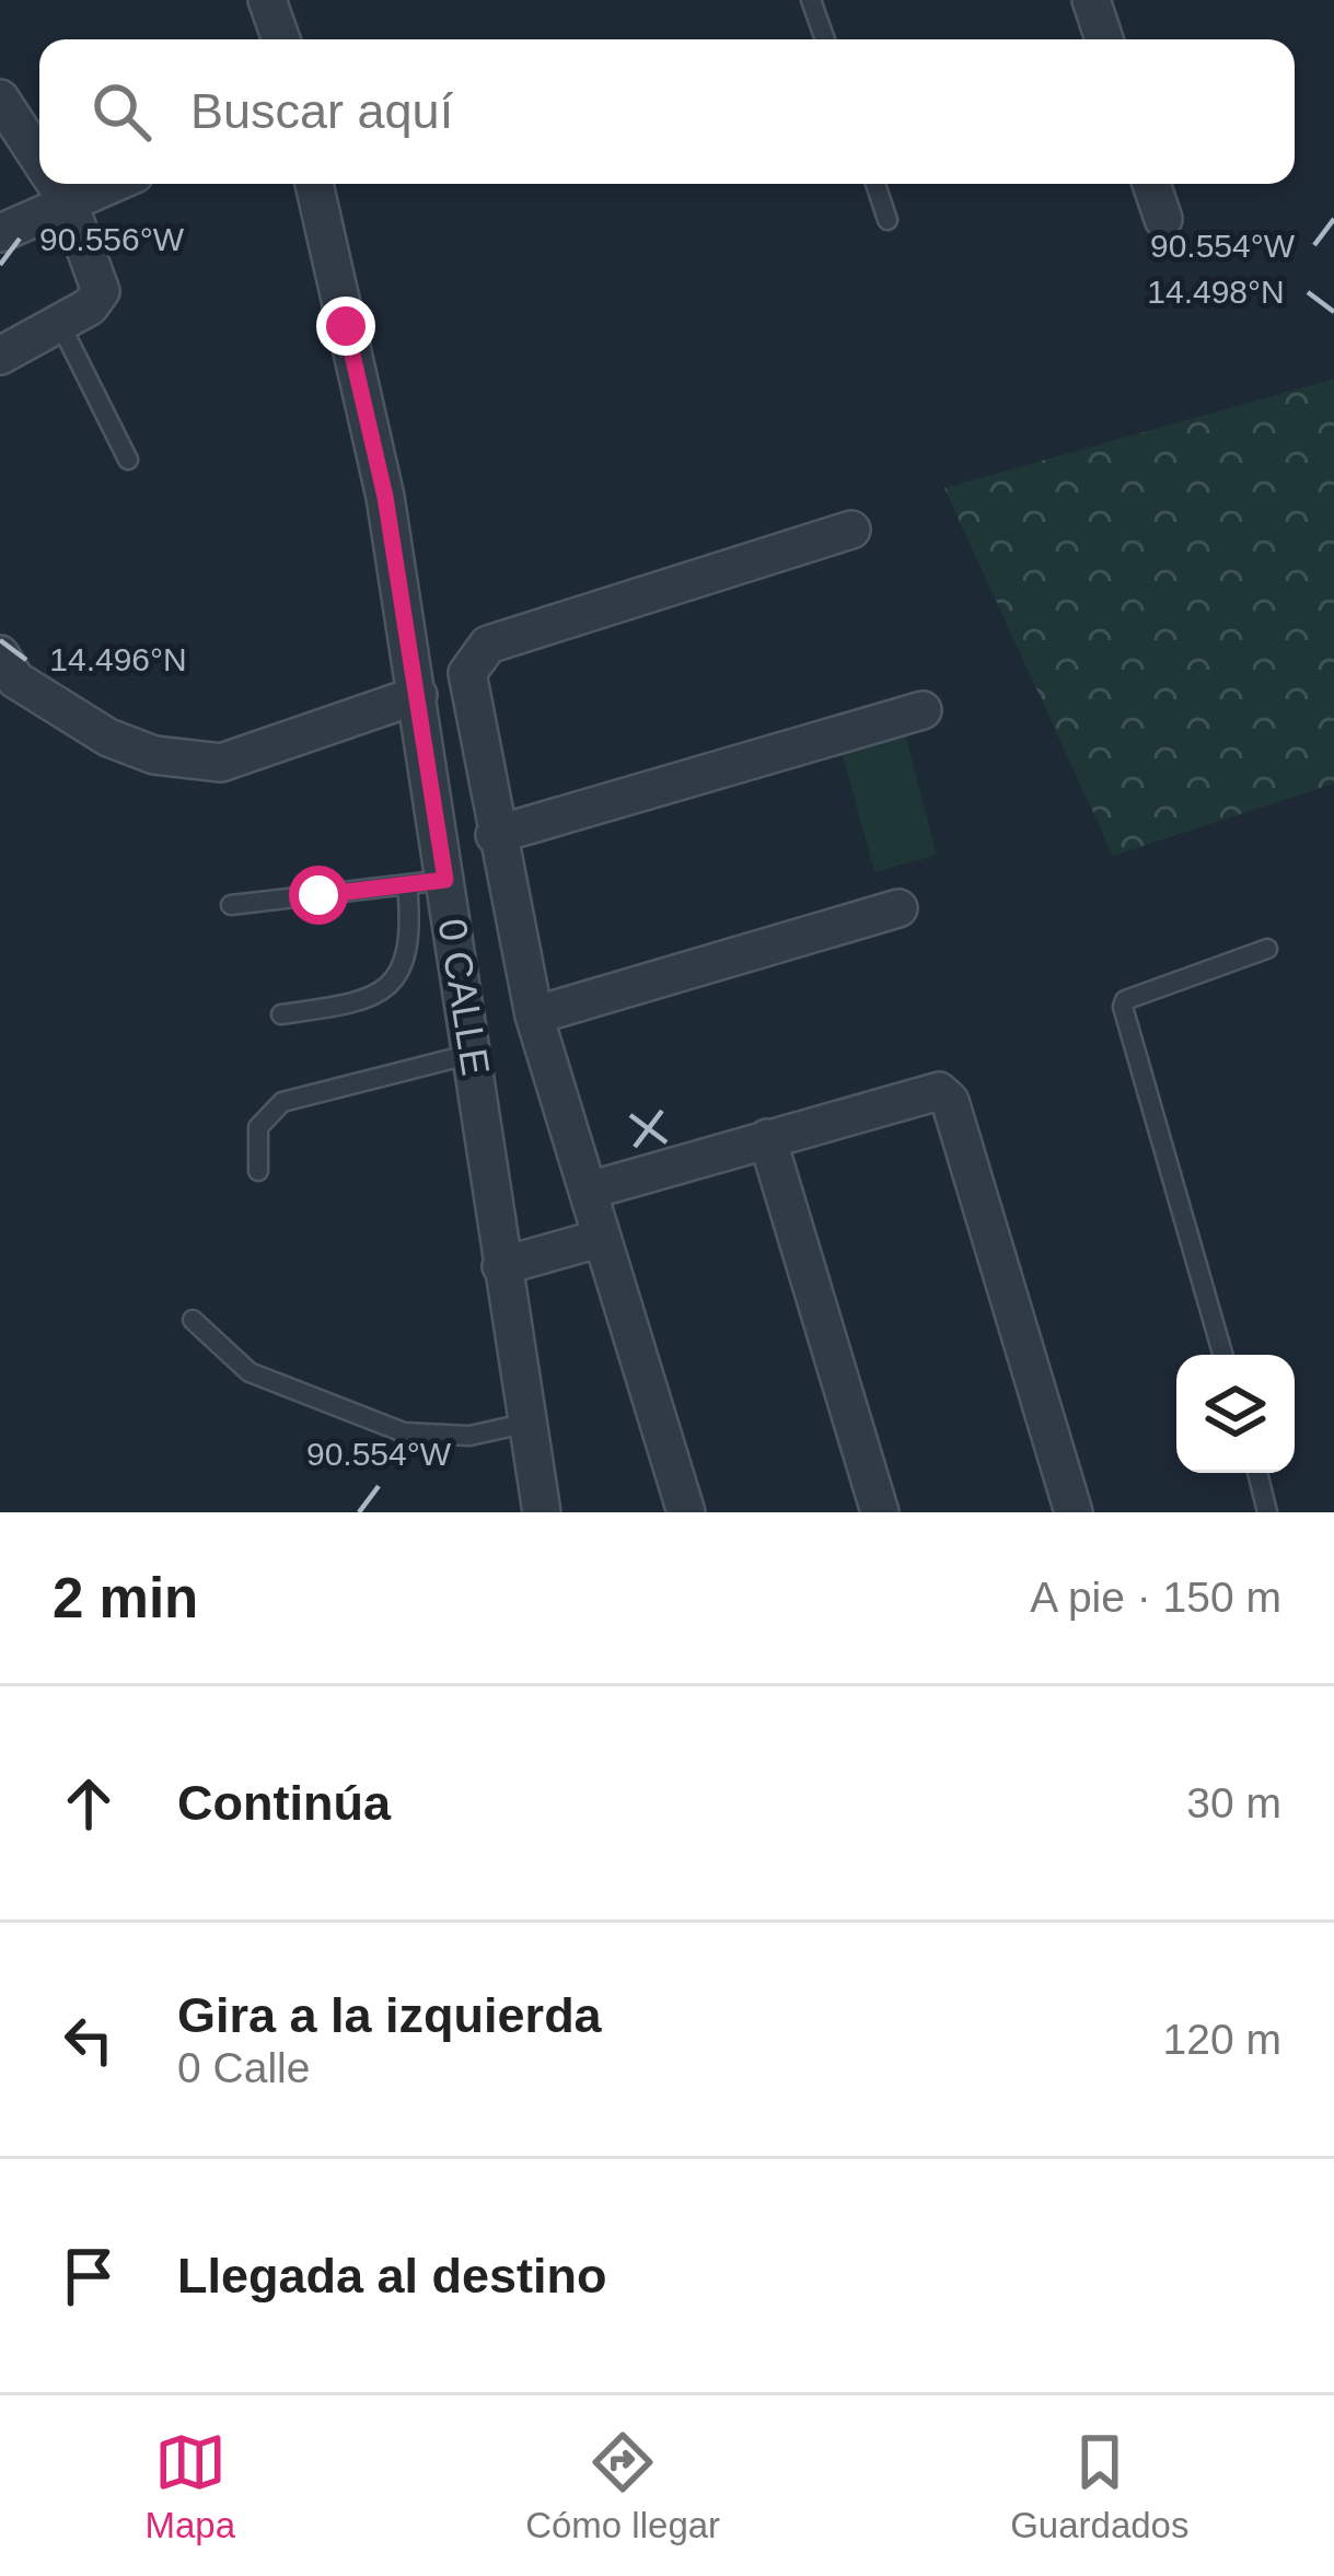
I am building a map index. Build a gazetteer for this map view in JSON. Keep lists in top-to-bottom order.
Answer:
{
  "streets": {
    "street": ["0 CALLE"]
  },
  "page": {
    "search": "Buscar aquí",
    "heading": ["2 min", "A pie · 150 m"],
    "list": [
      ["Continúa", "30 m"],
      ["Gira a la izquierda", "0 Calle", "120 m"],
      "Llegada al destino"
    ],
    "nav": ["Mapa", "Cómo llegar", "Guardados"]
  },
  "coordinates": [
    "90.556°W",
    "90.554°W",
    "14.498°N",
    "14.496°N"
  ]
}
